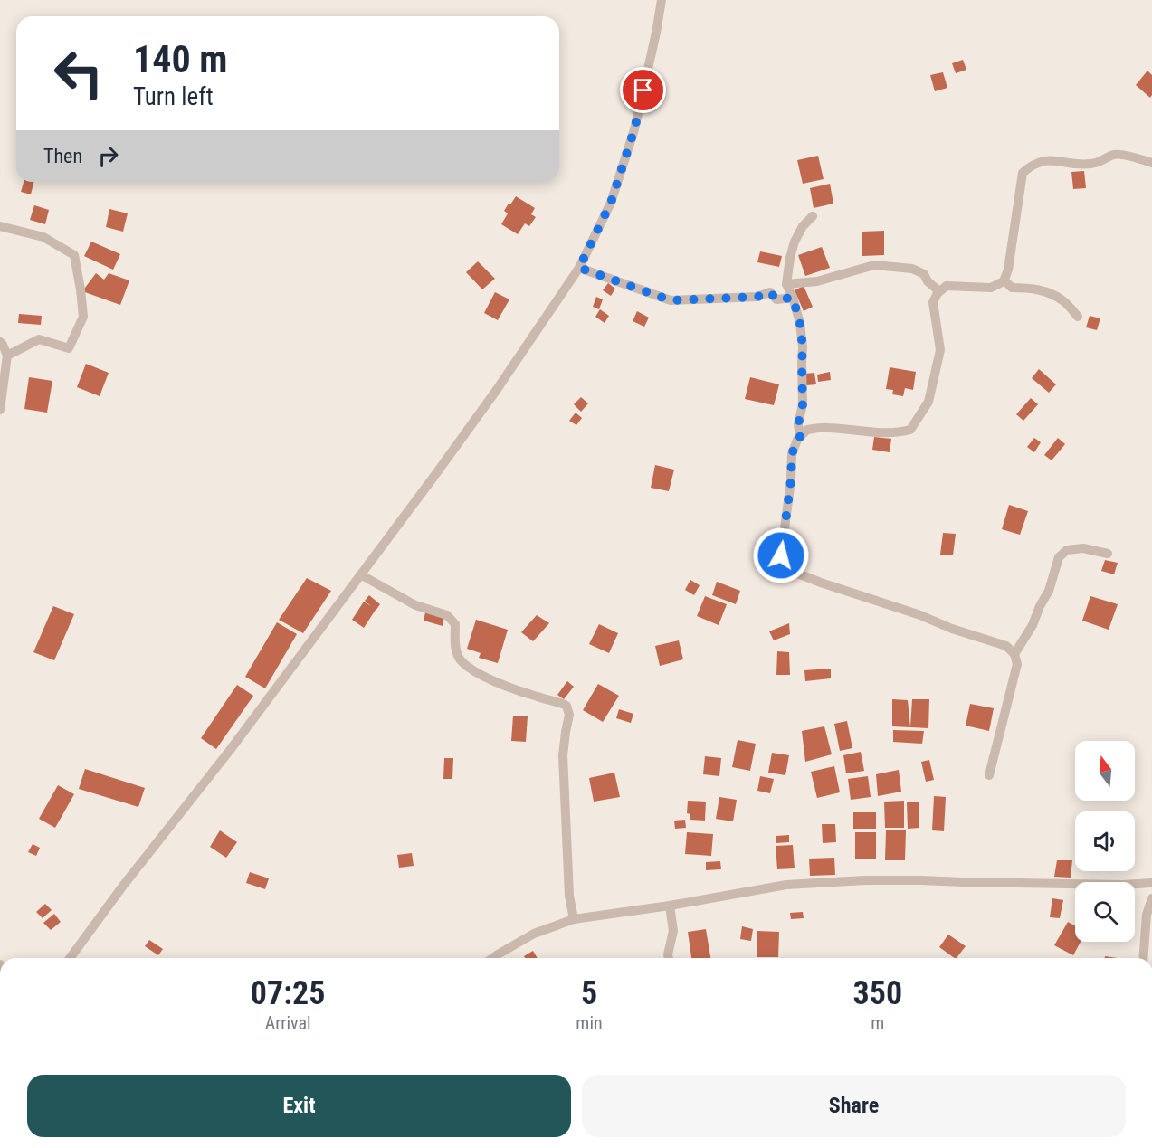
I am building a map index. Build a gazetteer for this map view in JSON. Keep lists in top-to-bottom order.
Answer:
{
  "north": "top",
  "page": {
    "turn": ["140 m", "Turn left"],
    "then": "Then",
    "eta": [
      "07:25",
      "Arrival",
      "5",
      "min",
      "350",
      "m"
    ],
    "buttons": ["Exit", "Share"]
  }
}
